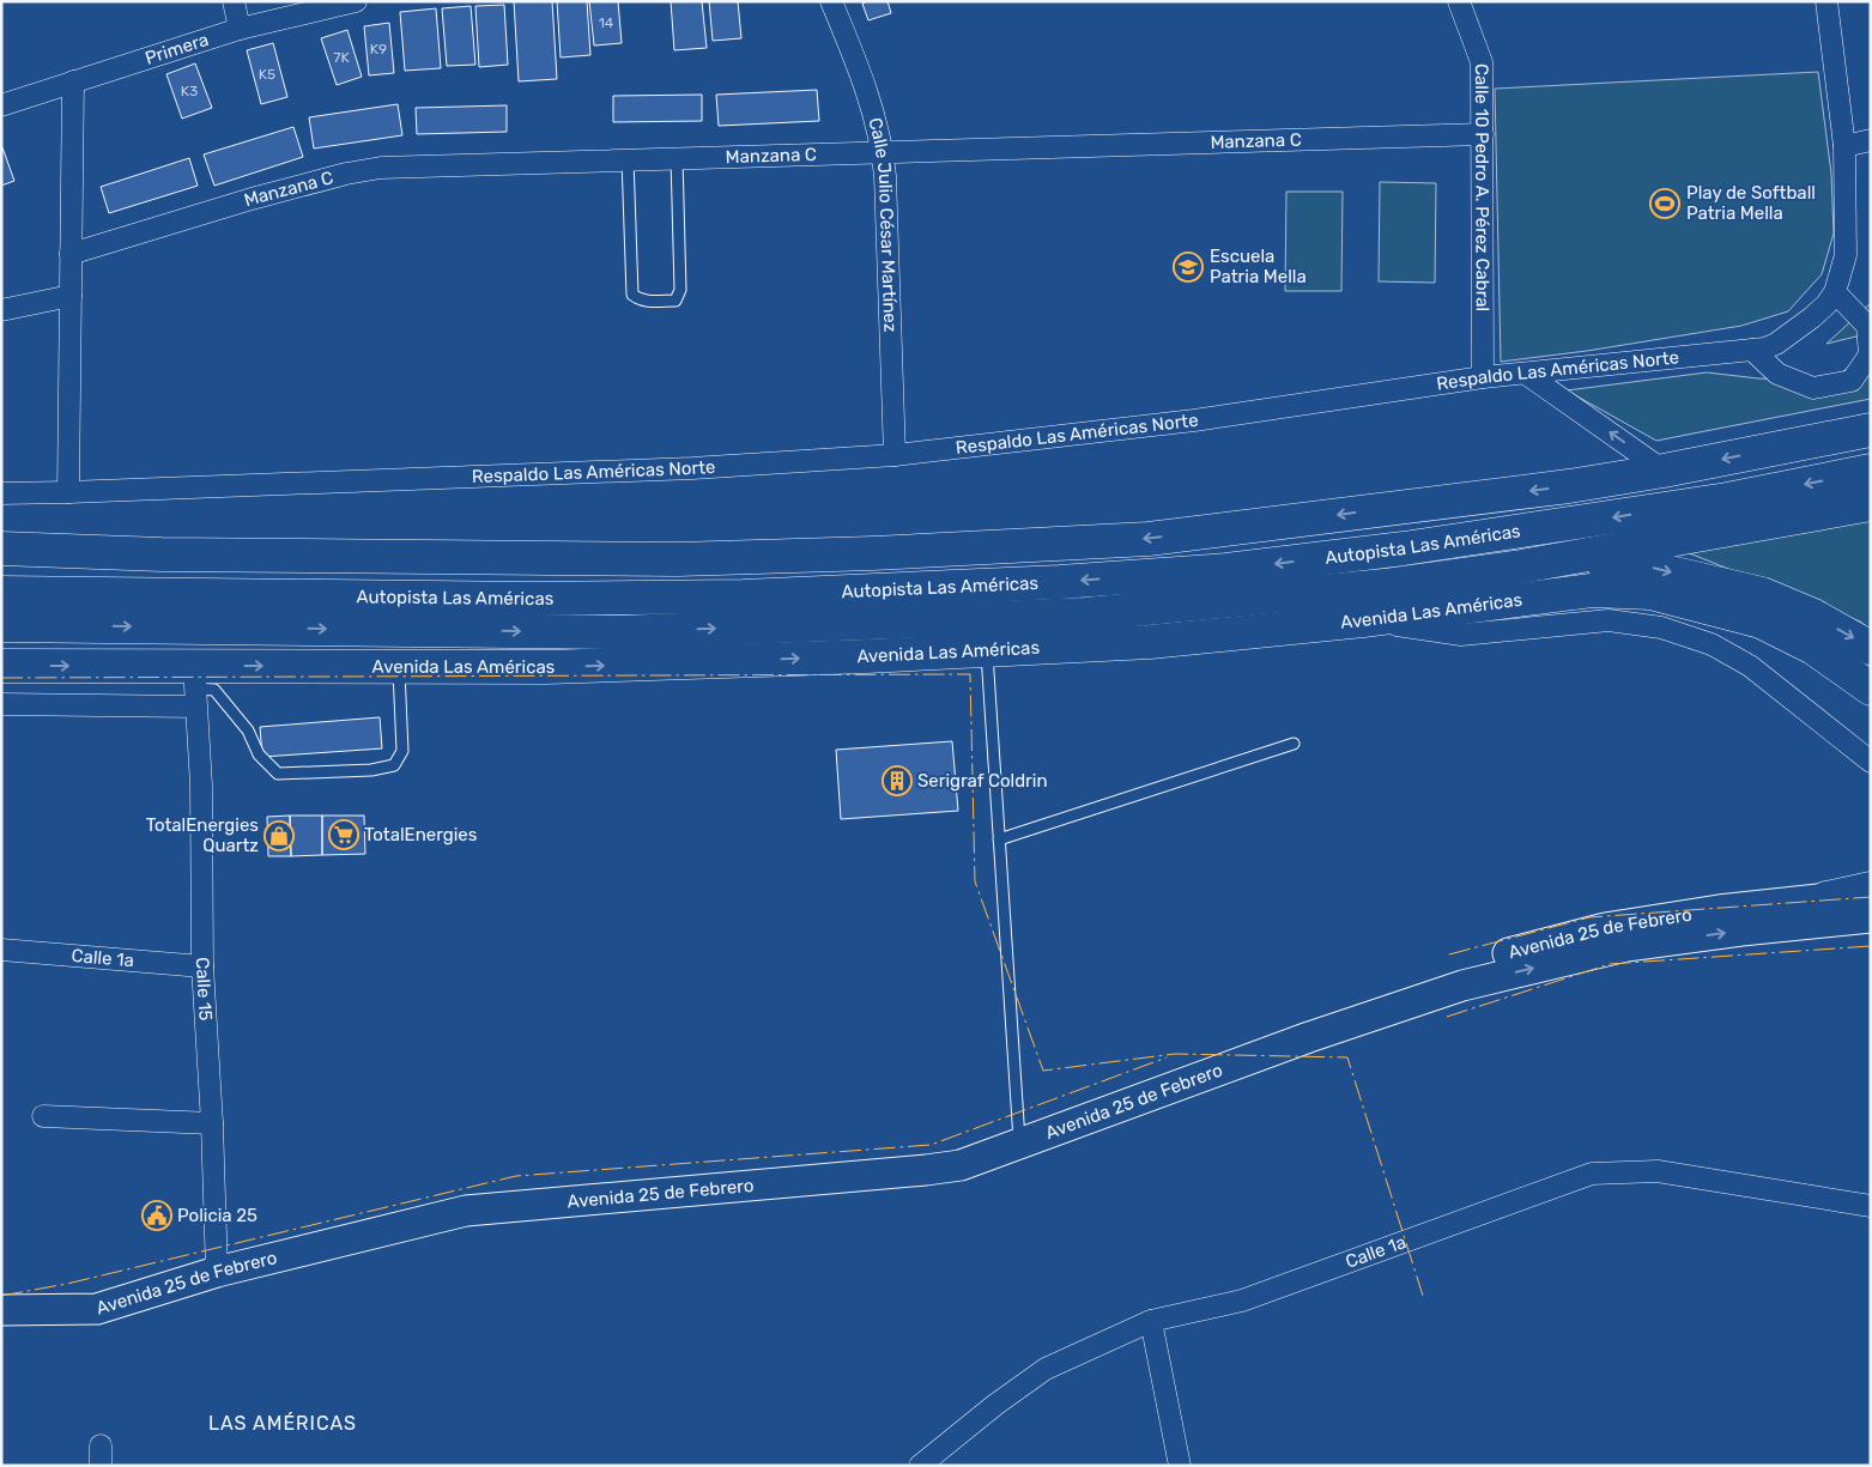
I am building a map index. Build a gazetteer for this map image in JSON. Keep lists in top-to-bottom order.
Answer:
{
  "streets": {
    "main road": ["Autopista Las Américas", "Avenida Las Américas", "Avenida 25 de Febrero"],
    "street": [
      "Primera",
      "Manzana C",
      "Calle 10 Pedro A. Pérez Cabral",
      "Calle Julio César Martínez",
      "Respaldo Las Américas Norte",
      "Calle 1a",
      "Calle 15"
    ]
  },
  "crossings": [
    ["Manzana C", "Calle 10 Pedro A. Pérez Cabral"],
    ["Manzana C", "Calle Julio César Martínez"],
    ["Calle 10 Pedro A. Pérez Cabral", "Respaldo Las Américas Norte"],
    ["Calle Julio César Martínez", "Respaldo Las Américas Norte"],
    ["Avenida Las Américas", "Calle 15"],
    ["Avenida 25 de Febrero", "Calle 15"],
    ["Calle 1a", "Calle 15"]
  ],
  "districts": ["LAS AMÉRICAS"],
  "places": {
    "sports": ["Play de Softball Patria Mella"],
    "school or university": ["Escuela Patria Mella"],
    "building": ["Serigraf Coldrin"],
    "supermarket": ["TotalEnergies"],
    "shop": ["TotalEnergies Quartz"],
    "public building": ["Policia 25"]
  },
  "house_numbers": [
    "14",
    "K9",
    "7K",
    "K5",
    "K3"
  ]
}
